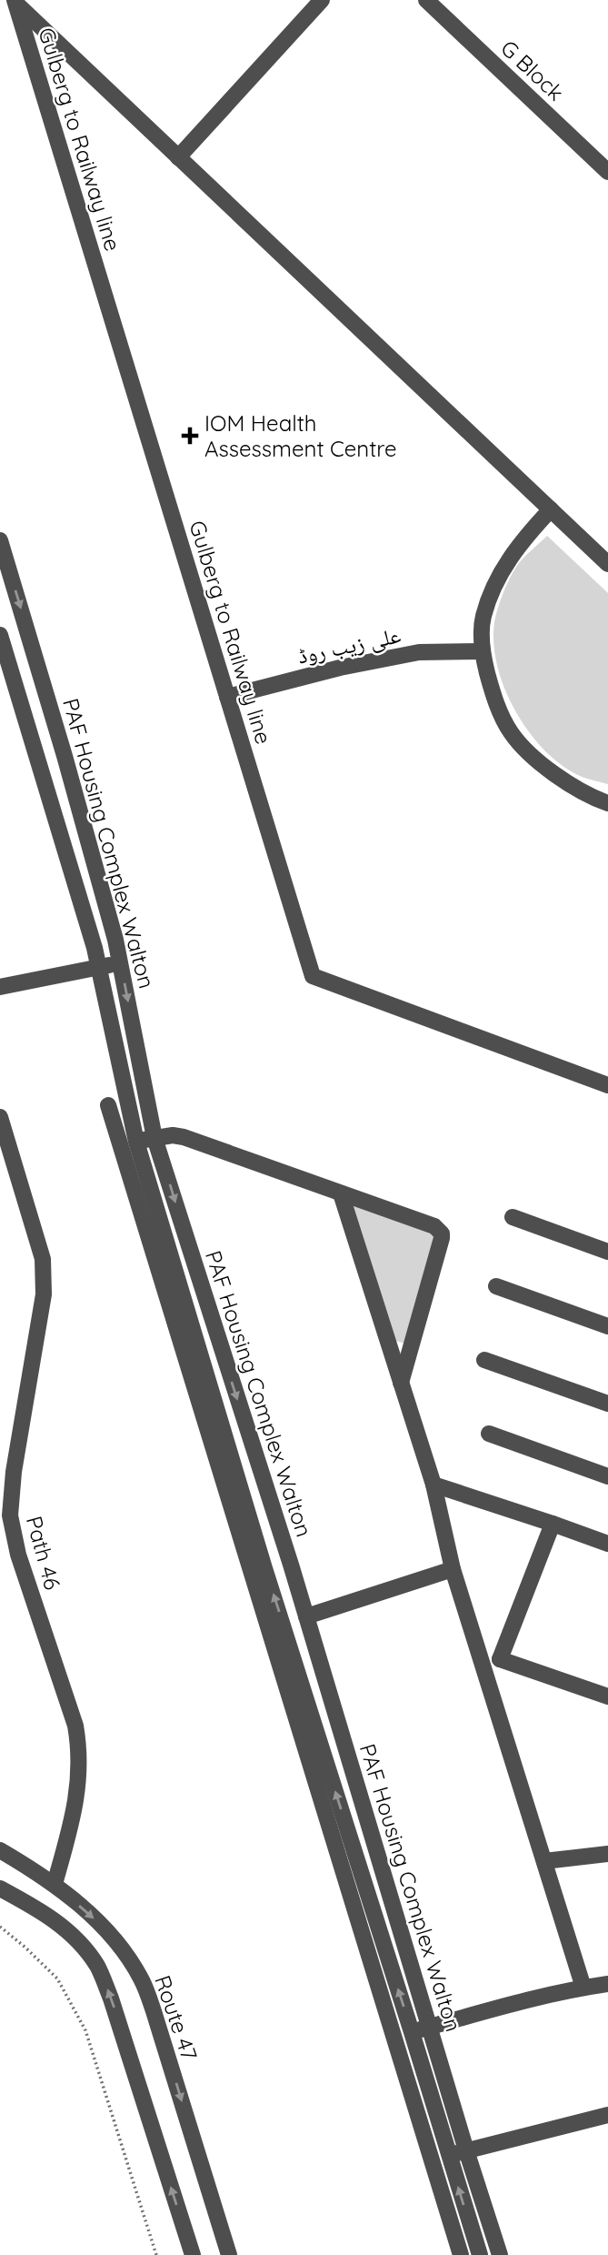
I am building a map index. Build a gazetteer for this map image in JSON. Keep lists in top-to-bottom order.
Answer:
{
  "streets": {
    "street": [
      "G Block",
      "Gulberg to Railway line",
      "علی زیب روڈ",
      "PAF Housing Complex Walton",
      "Path 46",
      "Route 47"
    ]
  },
  "crossings": [
    ["Gulberg to Railway line", "علی زیب روڈ"],
    ["Path 46", "Route 47"]
  ],
  "places": {
    "health": ["IOM Health Assessment Centre"]
  }
}
